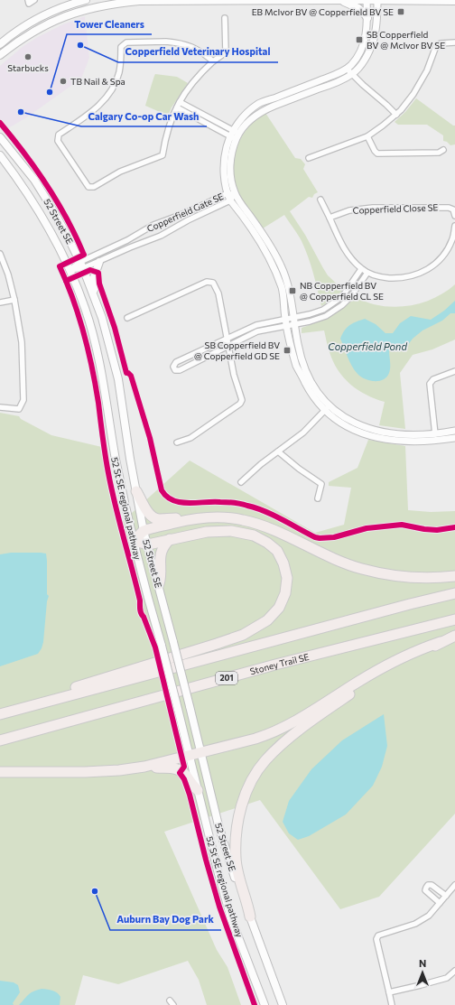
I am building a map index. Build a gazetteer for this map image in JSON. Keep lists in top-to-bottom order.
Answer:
{
  "streets": {
    "highway": ["Stoney Trail SE", "201"],
    "main road": ["52 Street SE"],
    "street": ["Copperfield Close SE", "Copperfield Gate SE"],
    "cycle path": ["52 St SE regional pathway"]
  },
  "crossings": [
    ["Copperfield Gate SE", "52 Street SE"]
  ],
  "water": ["Copperfield Pond"],
  "places": {
    "transit": [
      "EB McIvor BV @ Copperfield BV SE",
      "SB Copperfield BV @ McIvor BV SE",
      "NB Copperfield BV @ Copperfield CL SE",
      "SB Copperfield BV @ Copperfield GD SE"
    ],
    "other": [
      "Copperfield Veterinary Hospital",
      "Starbucks",
      "TB Nail & Spa",
      "Tower Cleaners",
      "Calgary Co-op Car Wash",
      "Auburn Bay Dog Park"
    ]
  },
  "north": "top"
}
